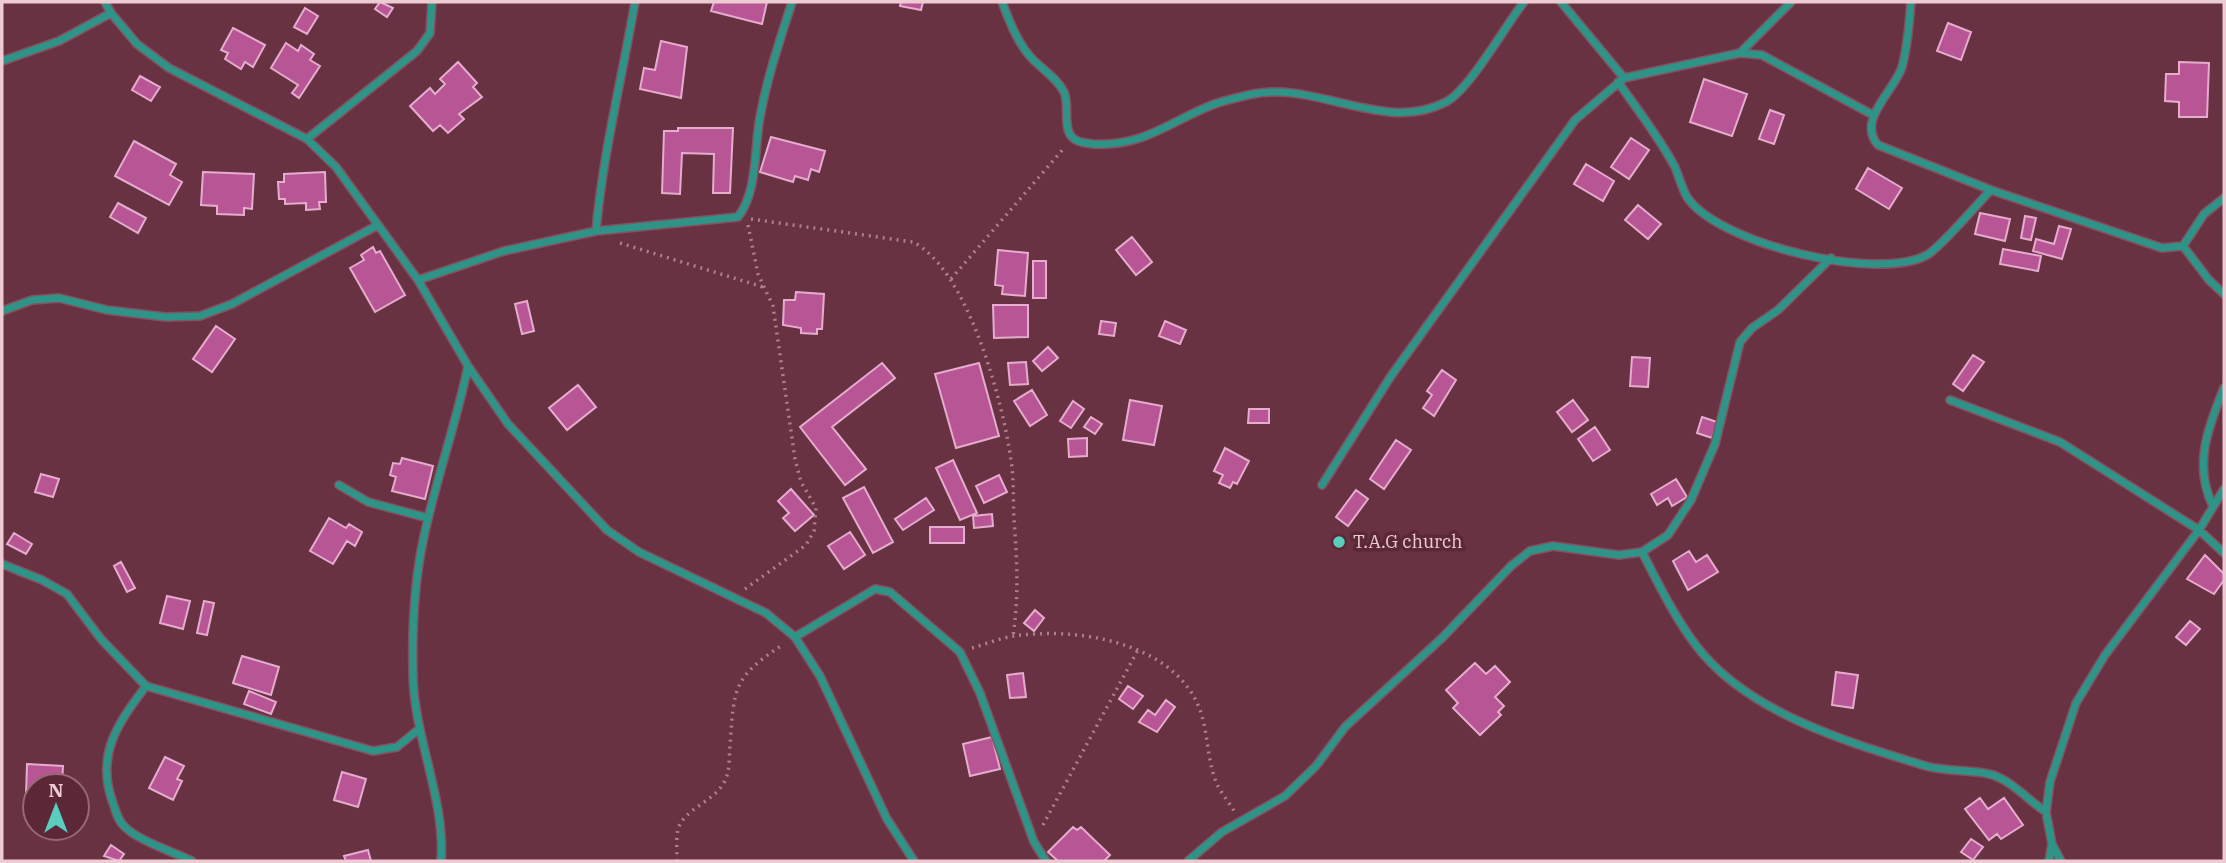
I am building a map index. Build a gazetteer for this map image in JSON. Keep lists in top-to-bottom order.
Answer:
{
  "places": ["T.A.G church"],
  "north": "top"
}
